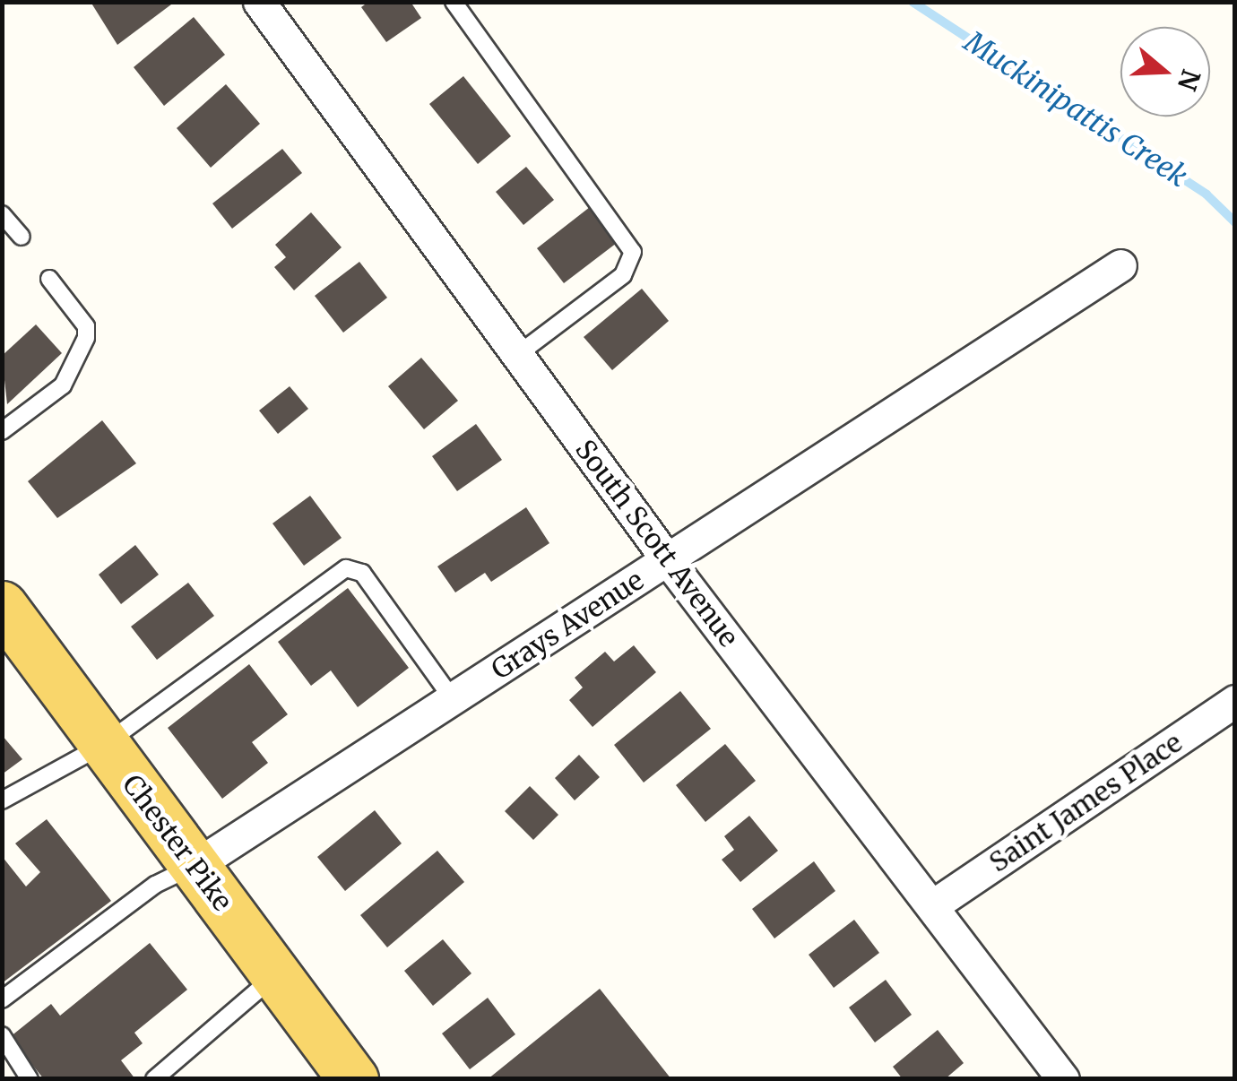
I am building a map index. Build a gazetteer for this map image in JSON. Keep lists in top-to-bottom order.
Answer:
{
  "streets": {
    "main road": ["Chester Pike"],
    "street": ["South Scott Avenue", "Grays Avenue", "Saint James Place"]
  },
  "crossings": [
    ["South Scott Avenue", "Grays Avenue"],
    ["South Scott Avenue", "Saint James Place"],
    ["Grays Avenue", "Chester Pike"]
  ],
  "water": ["Muckinipattis Creek"],
  "north": "right"
}
